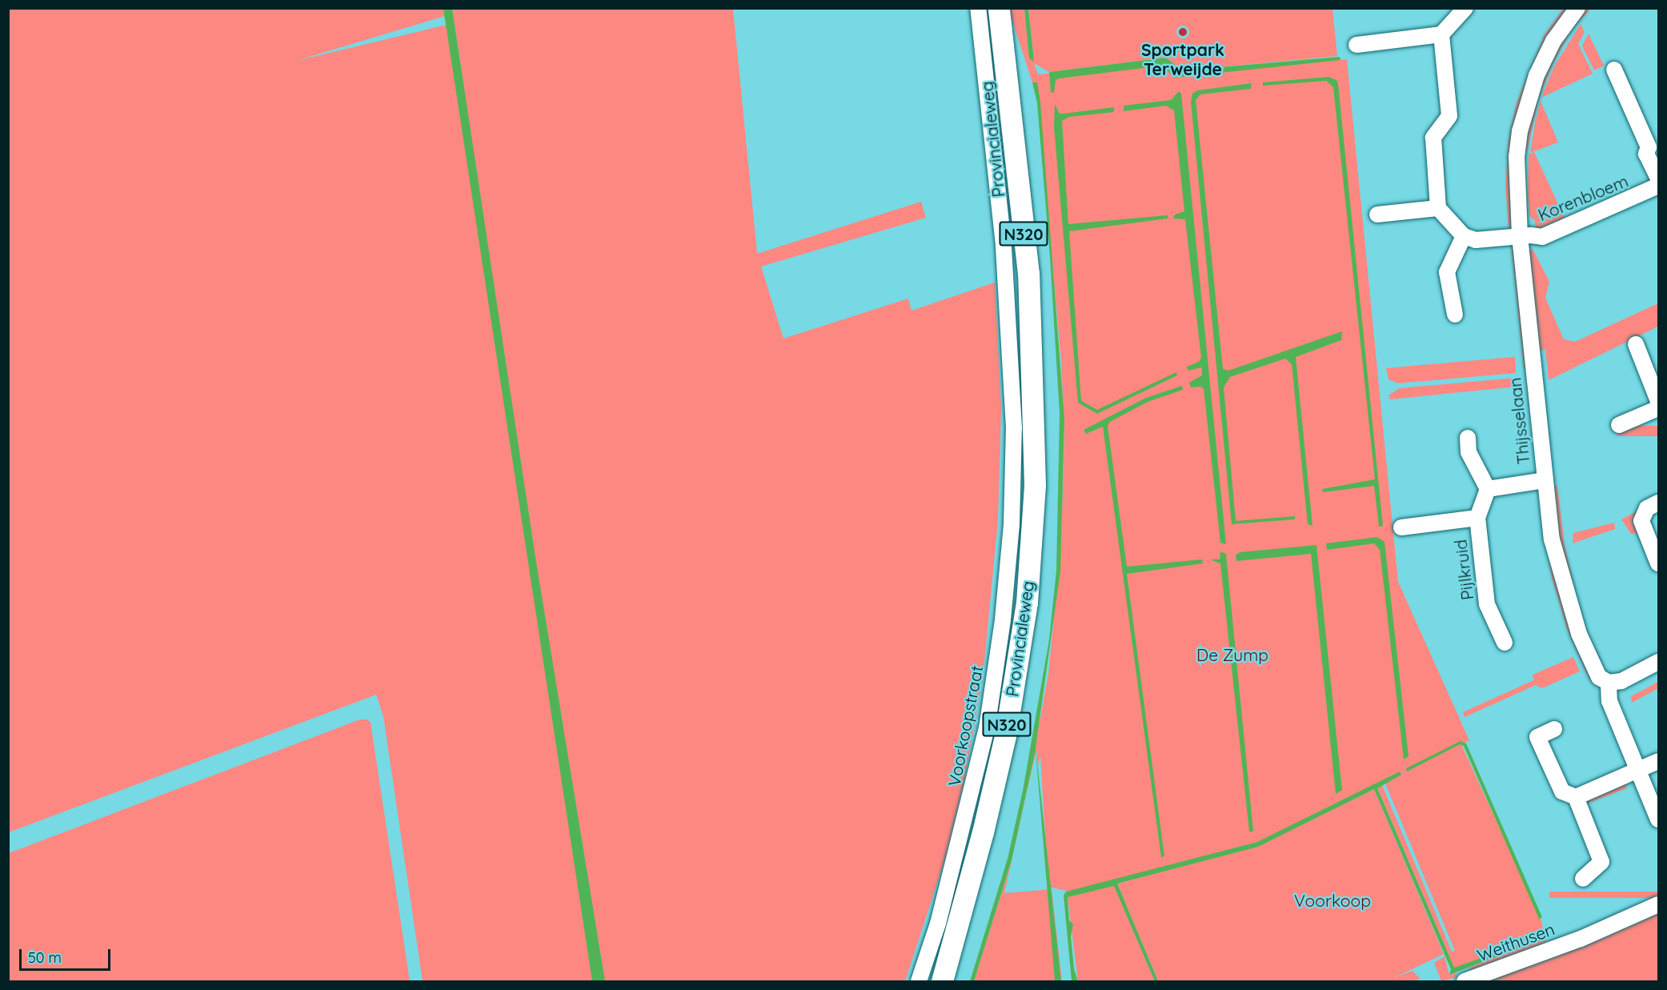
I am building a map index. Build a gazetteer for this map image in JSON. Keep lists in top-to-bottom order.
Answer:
{
  "streets": {
    "highway": ["Provincialeweg", "N320"],
    "street": [
      "Korenbloem",
      "Thijsselaan",
      "Pijlkruid",
      "Voorkoopstraat",
      "Weithusen"
    ]
  },
  "crossings": [
    ["Provincialeweg", "Voorkoopstraat"],
    ["Korenbloem", "Thijsselaan"]
  ],
  "parks": ["De Zump", "Voorkoop"],
  "places": ["Sportpark Terweijde"],
  "scale_bar": "50 m"
}
